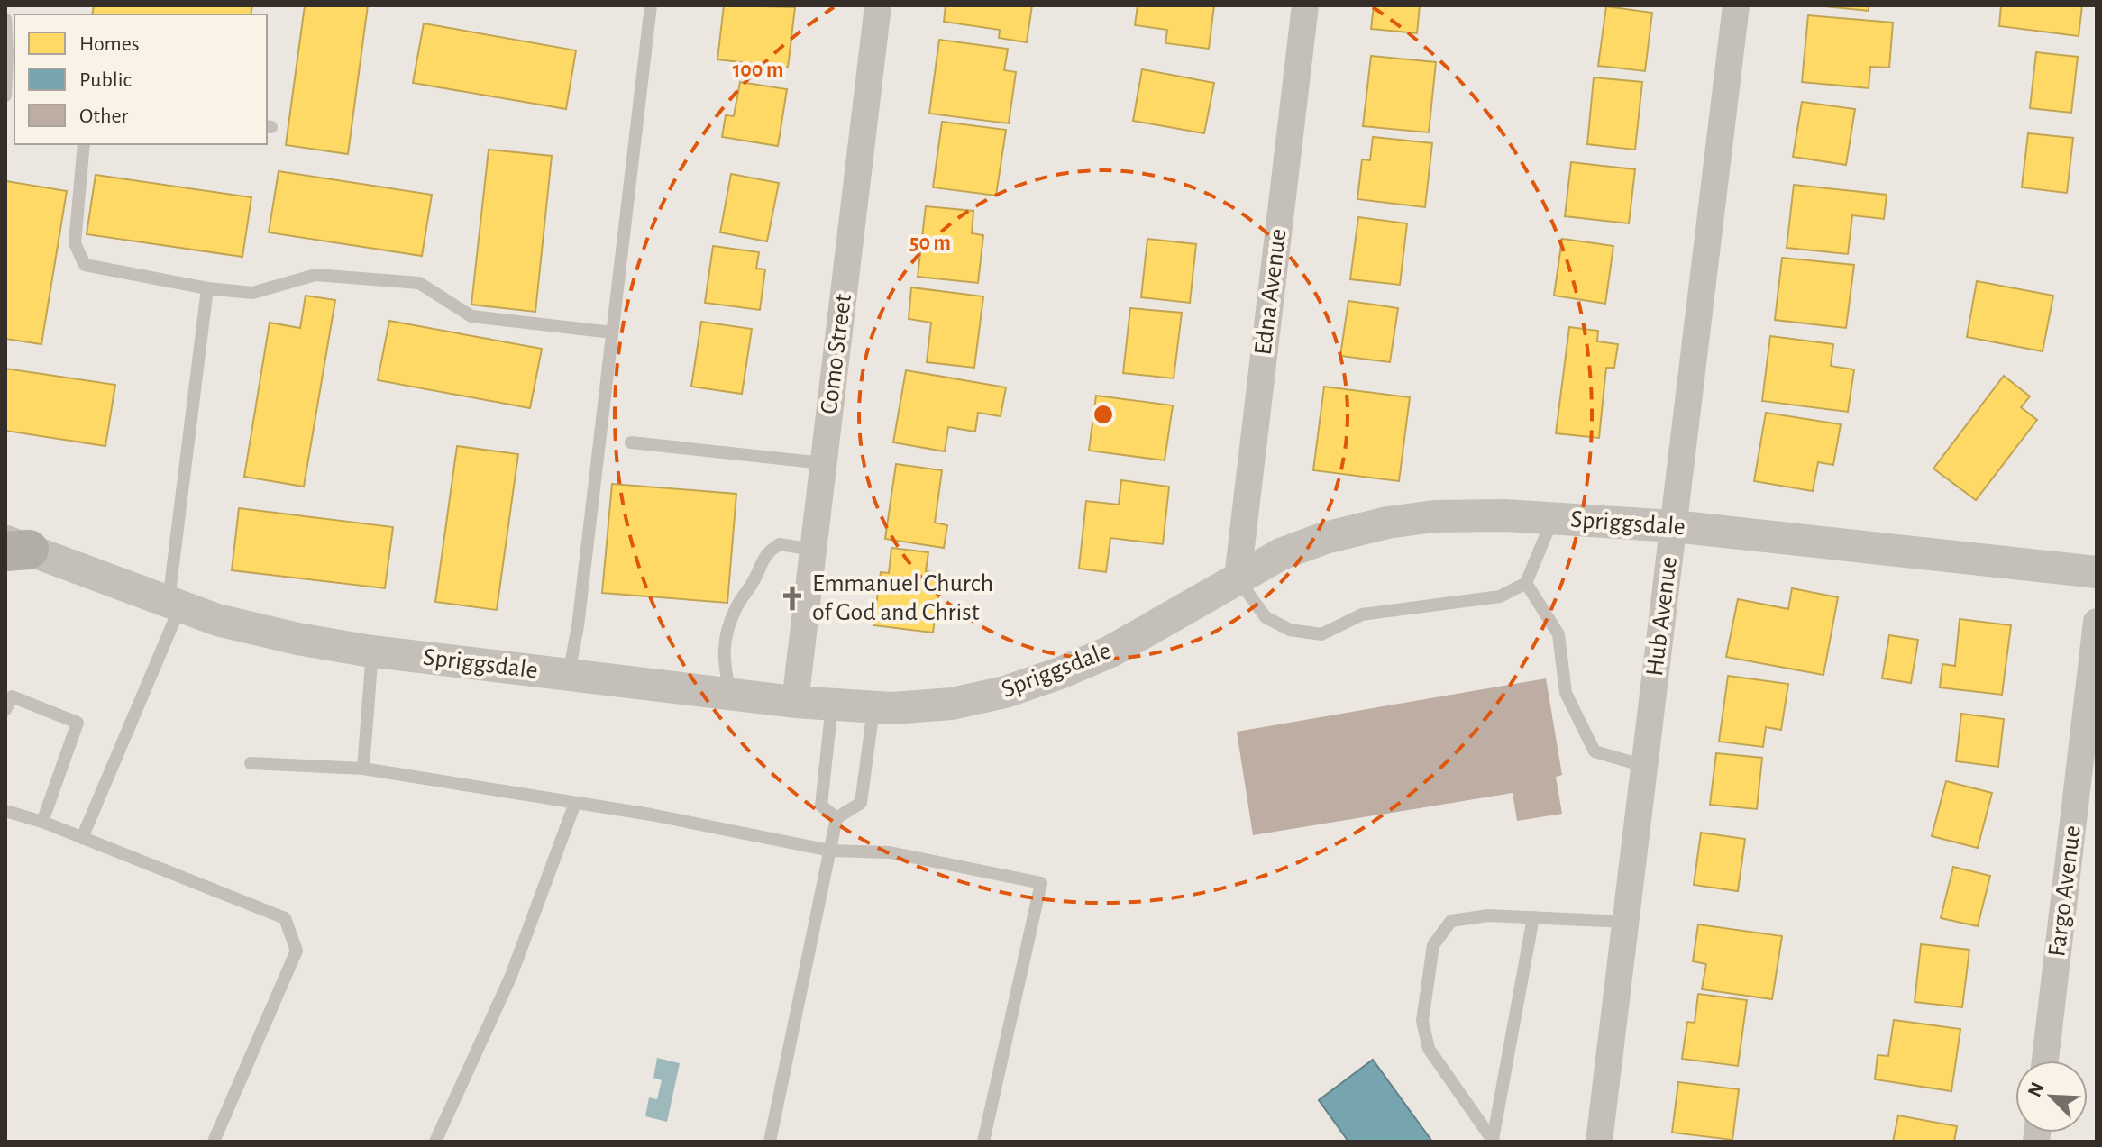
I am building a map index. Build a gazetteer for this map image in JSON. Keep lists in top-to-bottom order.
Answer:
{
  "streets": {
    "street": [
      "Edna Avenue",
      "Como Street",
      "Spriggsdale",
      "Hub Avenue",
      "Fargo Avenue"
    ]
  },
  "crossings": [
    ["Edna Avenue", "Spriggsdale"],
    ["Como Street", "Spriggsdale"],
    ["Spriggsdale", "Hub Avenue"]
  ],
  "places": {
    "church": ["Emmanuel Church of God and Christ"]
  },
  "legend": ["Homes", "Public", "Other"],
  "north": "top left",
  "rings": ["100 m", "50 m"]
}
